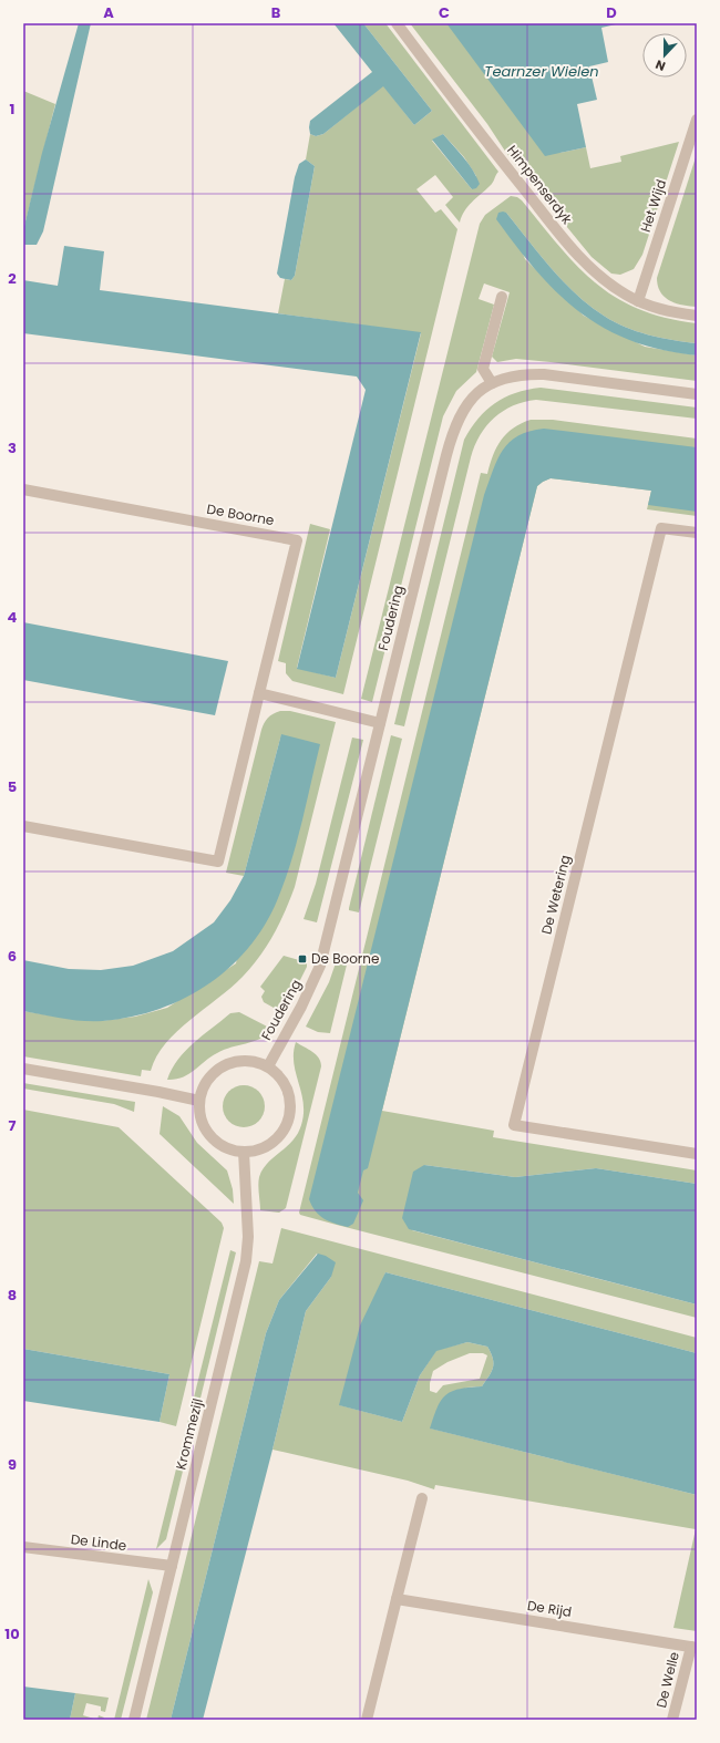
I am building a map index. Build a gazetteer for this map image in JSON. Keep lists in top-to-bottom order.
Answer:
{
  "streets": {
    "street": [
      "Himpenserdyk",
      "Het Wijd",
      "De Boorne",
      "Foudering",
      "De Wetering",
      "Krommezijl",
      "De Linde",
      "De Rijd",
      "De Welle"
    ]
  },
  "crossings": [
    ["Himpenserdyk", "Het Wijd"],
    ["Foudering", "Krommezijl"],
    ["Krommezijl", "De Linde"],
    ["De Rijd", "De Welle"]
  ],
  "water": ["Tearnzer Wielen"],
  "places": {
    "transit": ["De Boorne"]
  },
  "north": "bottom",
  "grid": {
    "columns": [
      "A",
      "B",
      "C",
      "D"
    ],
    "rows": [
      "1",
      "2",
      "3",
      "4",
      "5",
      "6",
      "7",
      "8",
      "9",
      "10"
    ]
  }
}
